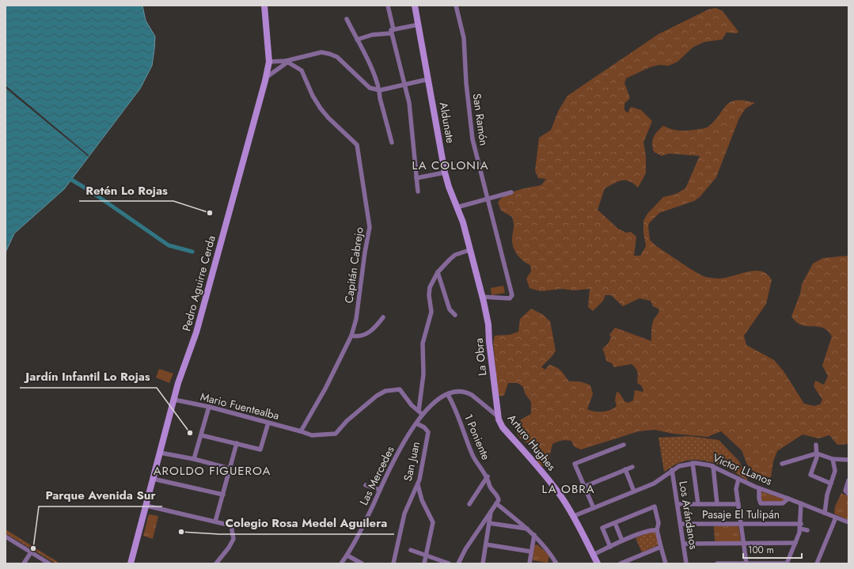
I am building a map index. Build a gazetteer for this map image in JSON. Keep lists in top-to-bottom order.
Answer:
{
  "streets": {
    "street": [
      "San Ramón",
      "Aldunate",
      "Capitán Cabrejo",
      "Pedro Aguirre Cerda",
      "La Obra",
      "Mario Fuentealba",
      "1 Poniente",
      "Arturo Hughes",
      "San Juan",
      "Victor LLanos",
      "Las Mercedes",
      "Pasaje El Tulipán",
      "Los Arándanos"
    ]
  },
  "crossings": [
    ["San Ramón", "Aldunate"],
    ["San Ramón", "La Obra"],
    ["Aldunate", "La Obra"],
    ["Aldunate", "Las Mercedes"],
    ["Capitán Cabrejo", "Mario Fuentealba"],
    ["Pedro Aguirre Cerda", "Mario Fuentealba"],
    ["La Obra", "Arturo Hughes"],
    ["Mario Fuentealba", "Las Mercedes"],
    ["Arturo Hughes", "Victor LLanos"],
    ["San Juan", "Las Mercedes"],
    ["Victor LLanos", "Los Arándanos"],
    ["Pasaje El Tulipán", "Los Arándanos"]
  ],
  "districts": ["LA COLONIA", "AROLDO FIGUEROA", "LA OBRA"],
  "places": [
    "Retén Lo Rojas",
    "Jardín Infantil Lo Rojas",
    "Colegio Rosa Medel Aguilera",
    "Parque Avenida Sur"
  ],
  "scale_bar": "100 m"
}
